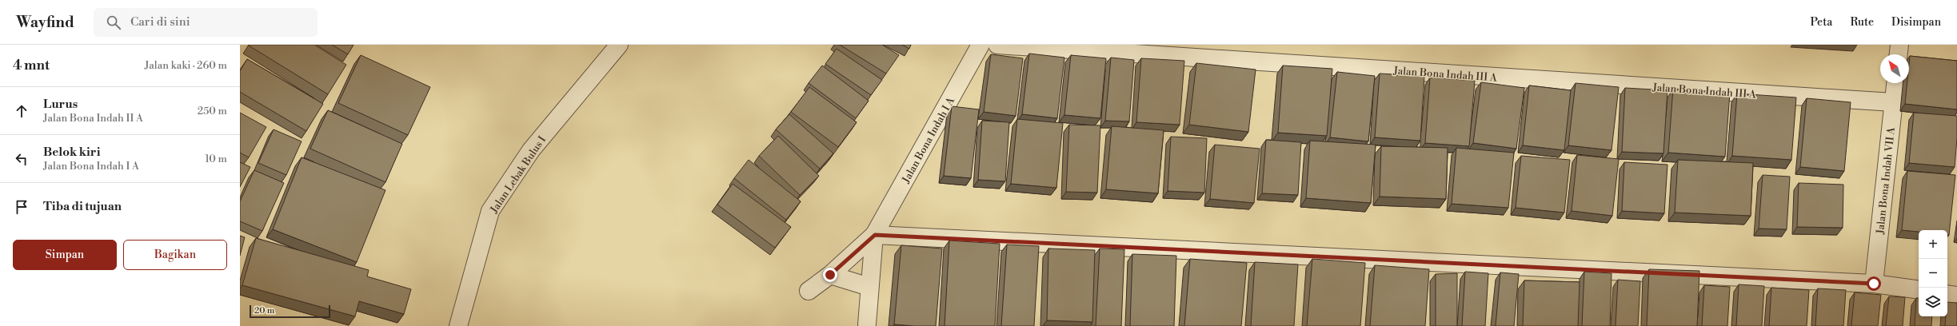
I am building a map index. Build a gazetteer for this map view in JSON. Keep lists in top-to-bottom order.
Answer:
{
  "streets": {
    "street": [
      "Jalan Bona Indah III A",
      "Jalan Bona Indah I A",
      "Jalan Lebak Bulus I",
      "Jalan Bona Indah VII A"
    ]
  },
  "crossings": [
    ["Jalan Bona Indah III A", "Jalan Bona Indah VII A"]
  ],
  "scale_bar": "20 m",
  "north": "top left",
  "page": {
    "header": "Wayfind",
    "search": "Cari di sini",
    "nav": ["Peta", "Rute", "Disimpan"],
    "heading": ["4 mnt", "Jalan kaki · 260 m"],
    "list": [
      ["Lurus", "Jalan Bona Indah II A", "250 m"],
      ["Belok kiri", "Jalan Bona Indah I A", "10 m"],
      "Tiba di tujuan"
    ],
    "buttons": ["Simpan", "Bagikan"],
    "map_buttons": ["+", "−"],
    "scale": "20 m"
  }
}
